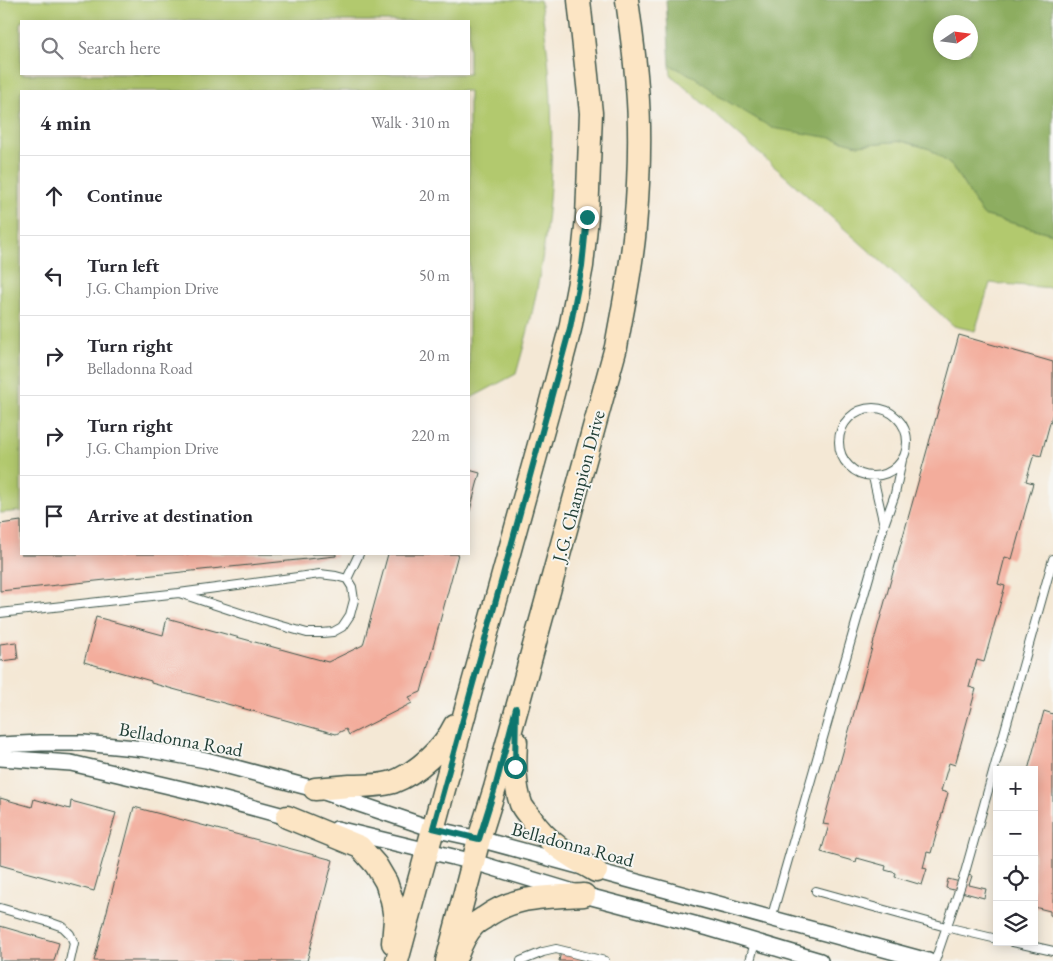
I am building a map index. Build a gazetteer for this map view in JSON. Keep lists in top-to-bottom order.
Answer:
{
  "streets": {
    "street": ["J.G. Champion Drive", "Belladonna Road"]
  },
  "crossings": [
    ["J.G. Champion Drive", "Belladonna Road"]
  ],
  "north": "right",
  "page": {
    "search": "Search here",
    "heading": ["4 min", "Walk · 310 m"],
    "list": [
      ["Continue", "20 m"],
      ["Turn left", "J.G. Champion Drive", "50 m"],
      ["Turn right", "Belladonna Road", "20 m"],
      ["Turn right", "J.G. Champion Drive", "220 m"],
      "Arrive at destination"
    ],
    "map_buttons": ["+", "−"]
  }
}
